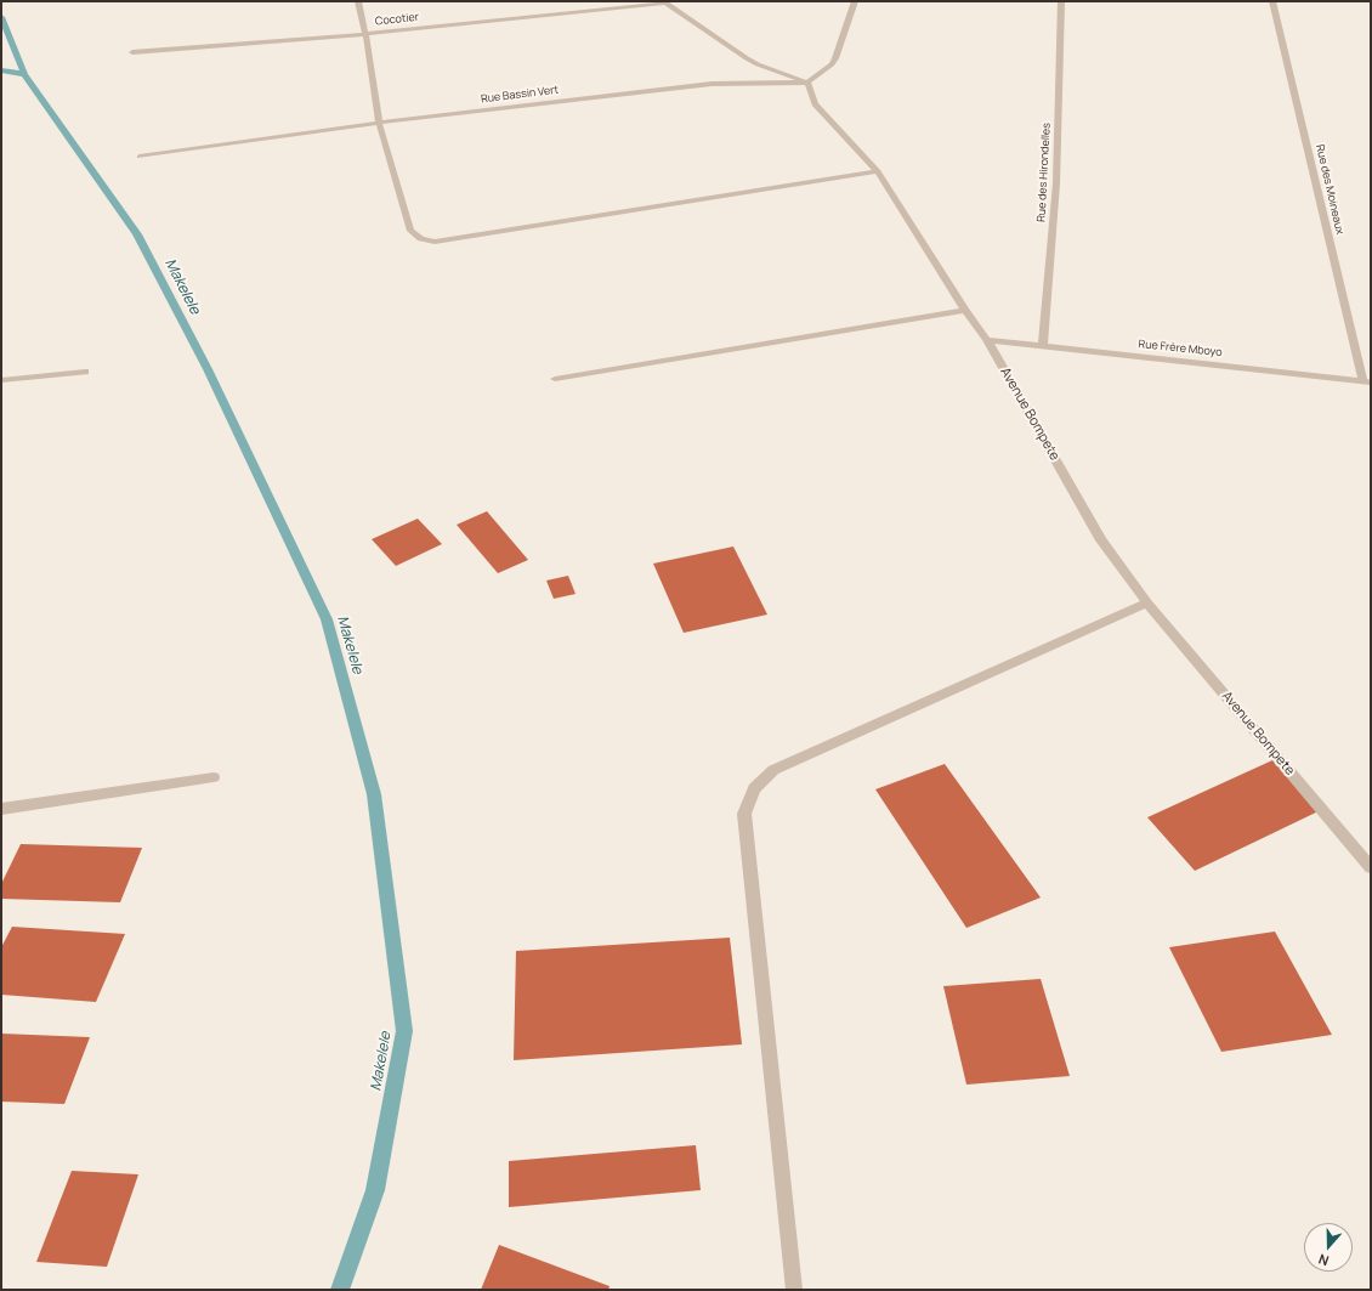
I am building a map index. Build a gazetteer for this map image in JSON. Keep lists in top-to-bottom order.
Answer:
{
  "streets": {
    "street": [
      "Cocotier",
      "Rue Bassin Vert",
      "Rue des Hirondelles",
      "Rue des Moineaux",
      "Rue Frère Mboyo",
      "Avenue Bompete"
    ]
  },
  "crossings": [
    ["Rue Bassin Vert", "Avenue Bompete"],
    ["Rue des Hirondelles", "Rue Frère Mboyo"],
    ["Rue des Moineaux", "Rue Frère Mboyo"],
    ["Rue Frère Mboyo", "Avenue Bompete"]
  ],
  "water": ["Makelele"],
  "north": "bottom"
}
